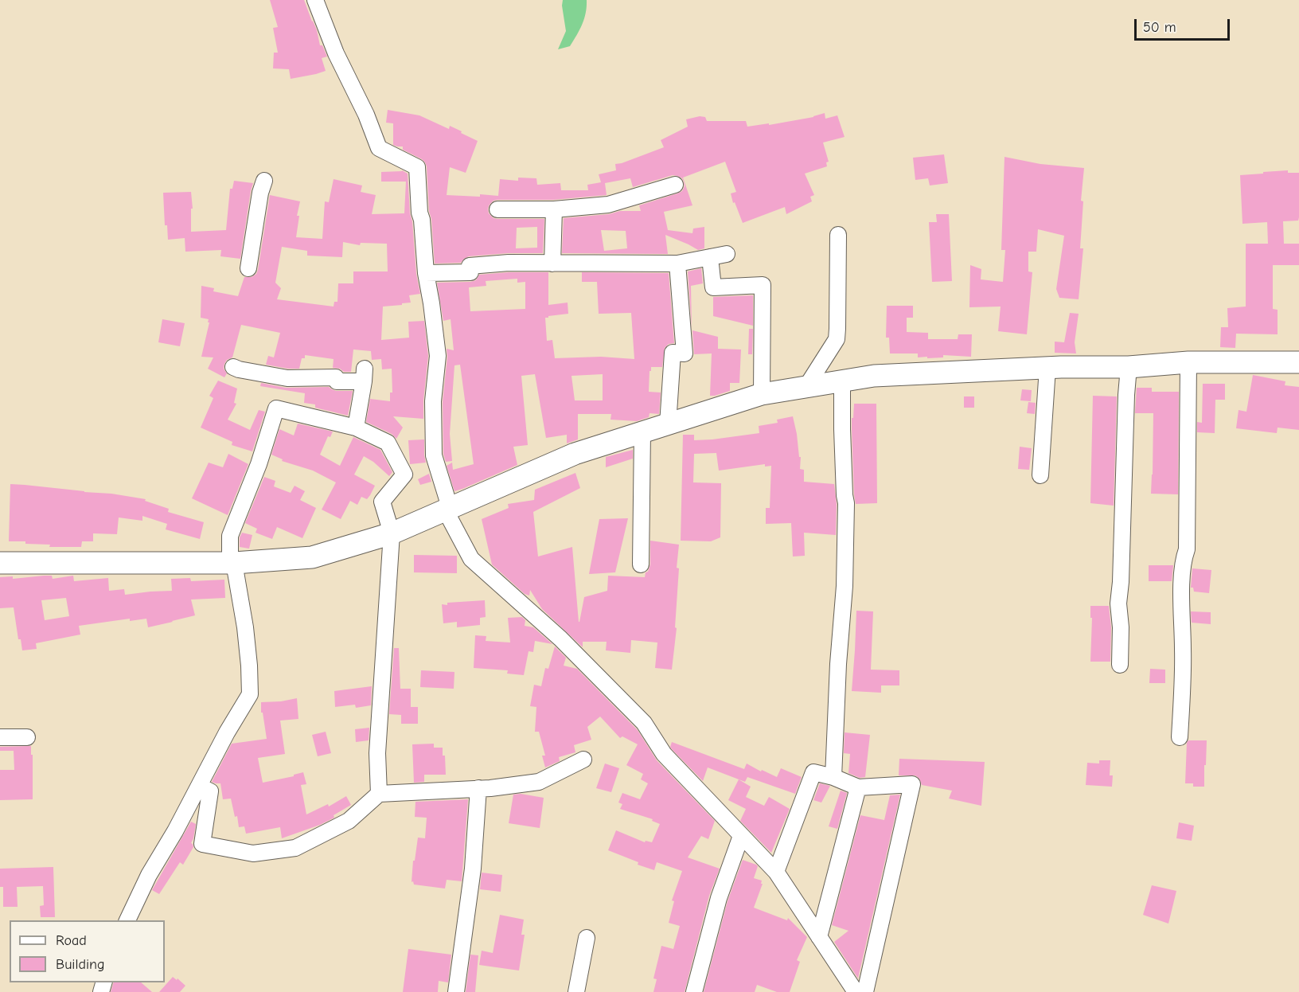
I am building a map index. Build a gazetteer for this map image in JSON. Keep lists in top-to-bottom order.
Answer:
{
  "legend": ["Road", "Building"],
  "scale_bar": "50 m"
}
